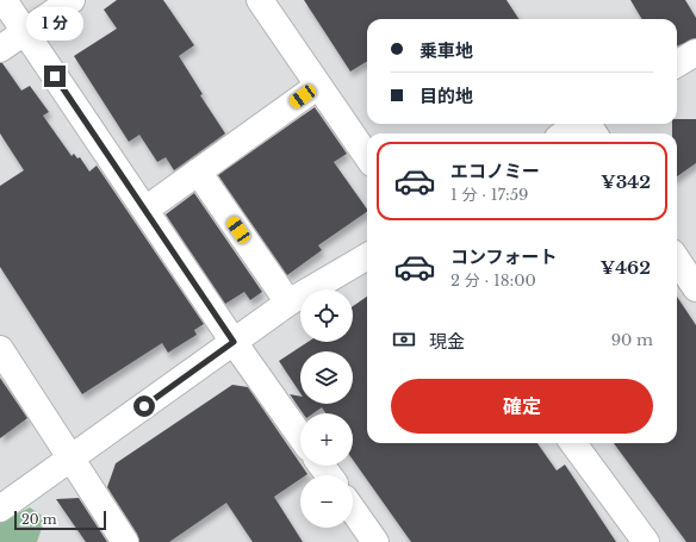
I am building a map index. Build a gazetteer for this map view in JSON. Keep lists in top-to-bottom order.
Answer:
{
  "scale_bar": "20 m",
  "page": {
    "bubble": "1 分",
    "banner": ["乗車地", "目的地"],
    "list": [
      {
        "name": "エコノミー",
        "note": "1 分 · 17:59",
        "value": "¥342"
      },
      {
        "name": "コンフォート",
        "note": "2 分 · 18:00",
        "value": "¥462"
      }
    ],
    "map_buttons": ["+", "−"],
    "pay": ["現金", "90 m"],
    "buttons": "確定",
    "scale": "20 m"
  }
}
